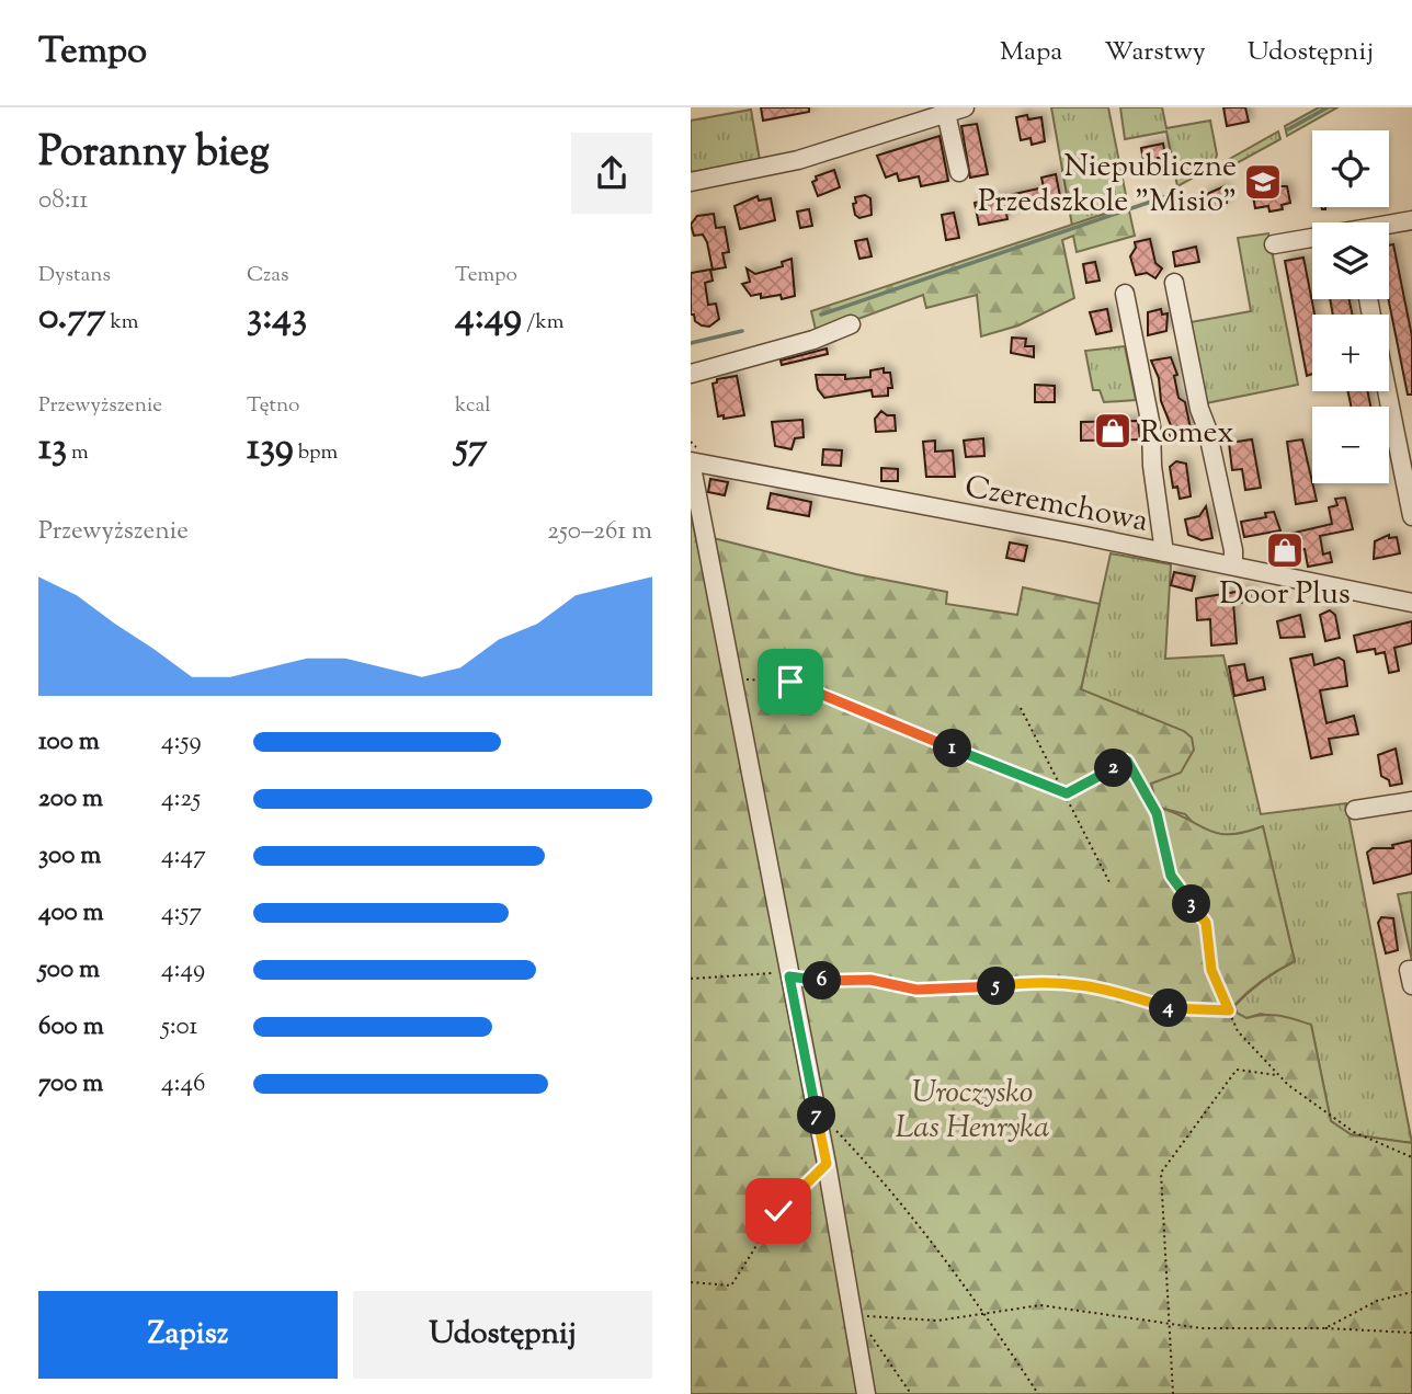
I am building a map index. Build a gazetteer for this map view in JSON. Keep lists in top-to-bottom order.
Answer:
{
  "streets": {
    "street": ["Czeremchowa"]
  },
  "parks": ["Uroczysko Las Henryka"],
  "places": {
    "school or university": ["Niepubliczne Przedszkole \"Misio\""],
    "shop": ["Romex", "Door Plus"]
  },
  "page": {
    "header": "Tempo",
    "nav": ["Mapa", "Warstwy", "Udostępnij"],
    "heading": ["Poranny bieg", "08:11"],
    "map_buttons": ["+", "−"],
    "stats": [
      ["Dystans", "0.77 km"],
      ["Czas", "3:43"],
      ["Tempo", "4:49 /km"],
      ["Przewyższenie", "13 m"],
      ["Tętno", "139 bpm"],
      ["kcal", "57"]
    ],
    "chart": ["Przewyższenie", "250–261 m"],
    "list": [
      {
        "name": "100 m",
        "note": "4:59"
      },
      {
        "name": "200 m",
        "note": "4:25"
      },
      {
        "name": "300 m",
        "note": "4:47"
      },
      {
        "name": "400 m",
        "note": "4:57"
      },
      {
        "name": "500 m",
        "note": "4:49"
      },
      {
        "name": "600 m",
        "note": "5:01"
      },
      {
        "name": "700 m",
        "note": "4:46"
      }
    ],
    "pins": [
      "1",
      "2",
      "3",
      "6",
      "5",
      "4",
      "7"
    ],
    "buttons": ["Zapisz", "Udostępnij"]
  }
}
